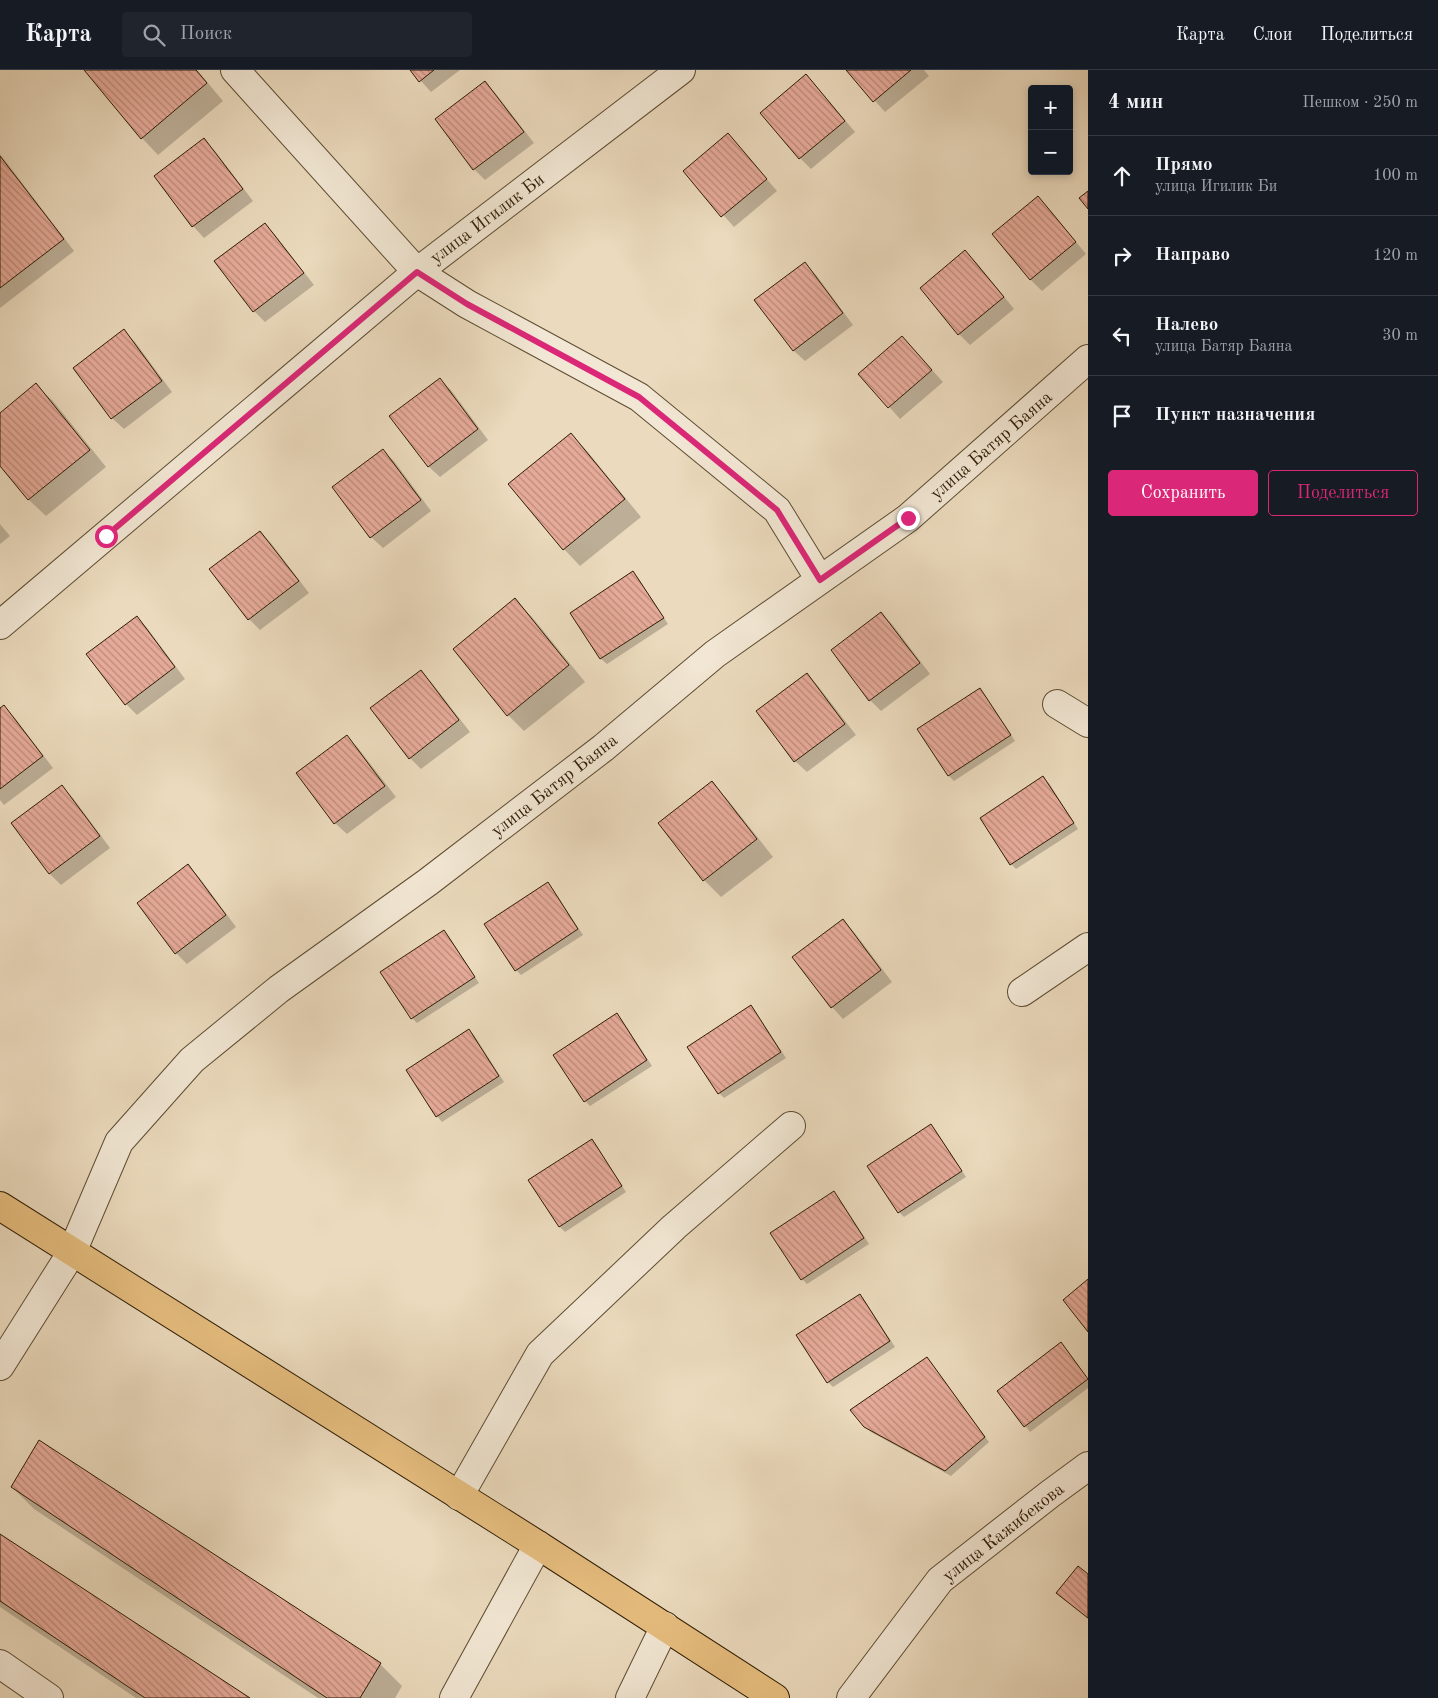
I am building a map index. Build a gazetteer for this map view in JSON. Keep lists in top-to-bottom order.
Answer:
{
  "streets": {
    "street": ["улица Игилик Би", "улица Батяр Баяна", "улица Кажибекова"]
  },
  "page": {
    "header": "Карта",
    "search": "Поиск",
    "nav": ["Карта", "Слои", "Поделиться"],
    "heading": ["4 мин", "Пешком · 250 m"],
    "map_buttons": ["+", "−"],
    "list": [
      ["Прямо", "улица Игилик Би", "100 m"],
      ["Направо", "120 m"],
      ["Налево", "улица Батяр Баяна", "30 m"],
      "Пункт назначения"
    ],
    "buttons": ["Сохранить", "Поделиться"]
  }
}
